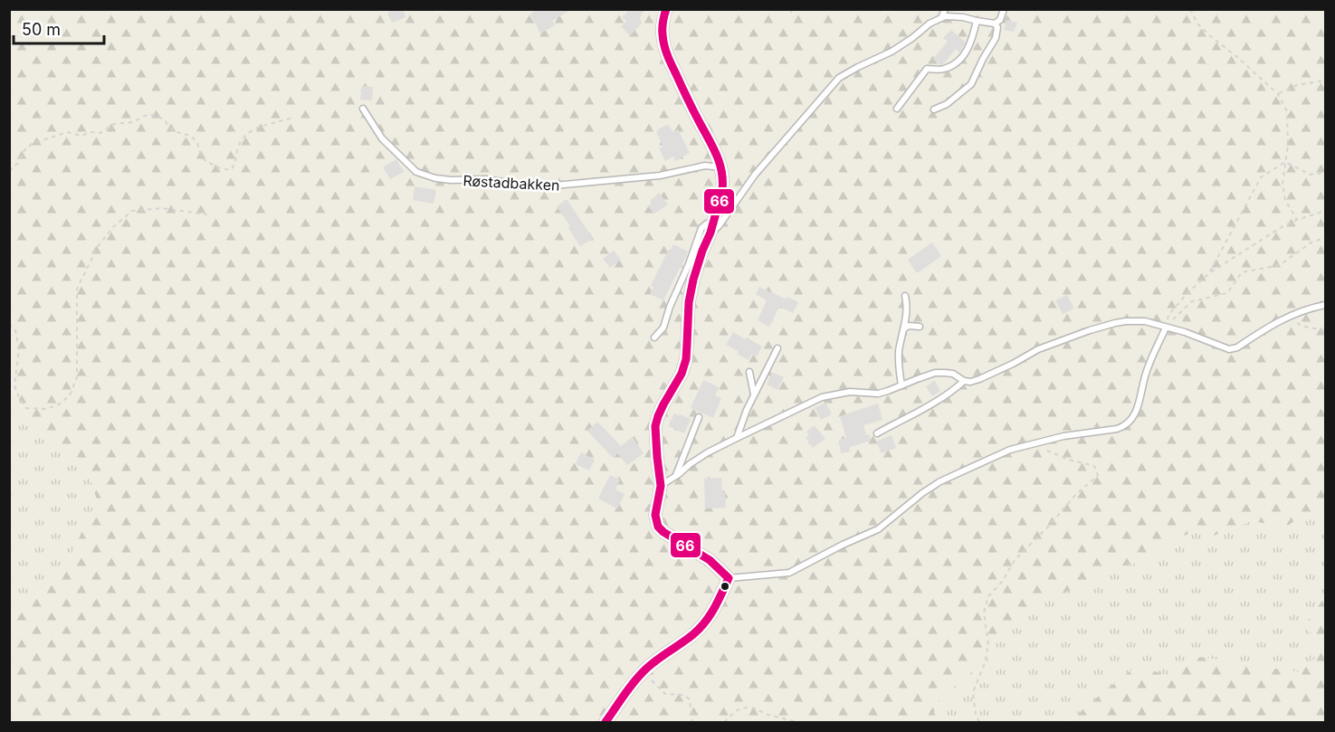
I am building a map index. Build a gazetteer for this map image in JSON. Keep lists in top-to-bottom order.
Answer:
{
  "streets": {
    "lane": ["Røstadbakken"]
  },
  "lines": ["transit line 66"],
  "scale_bar": "50 m"
}
